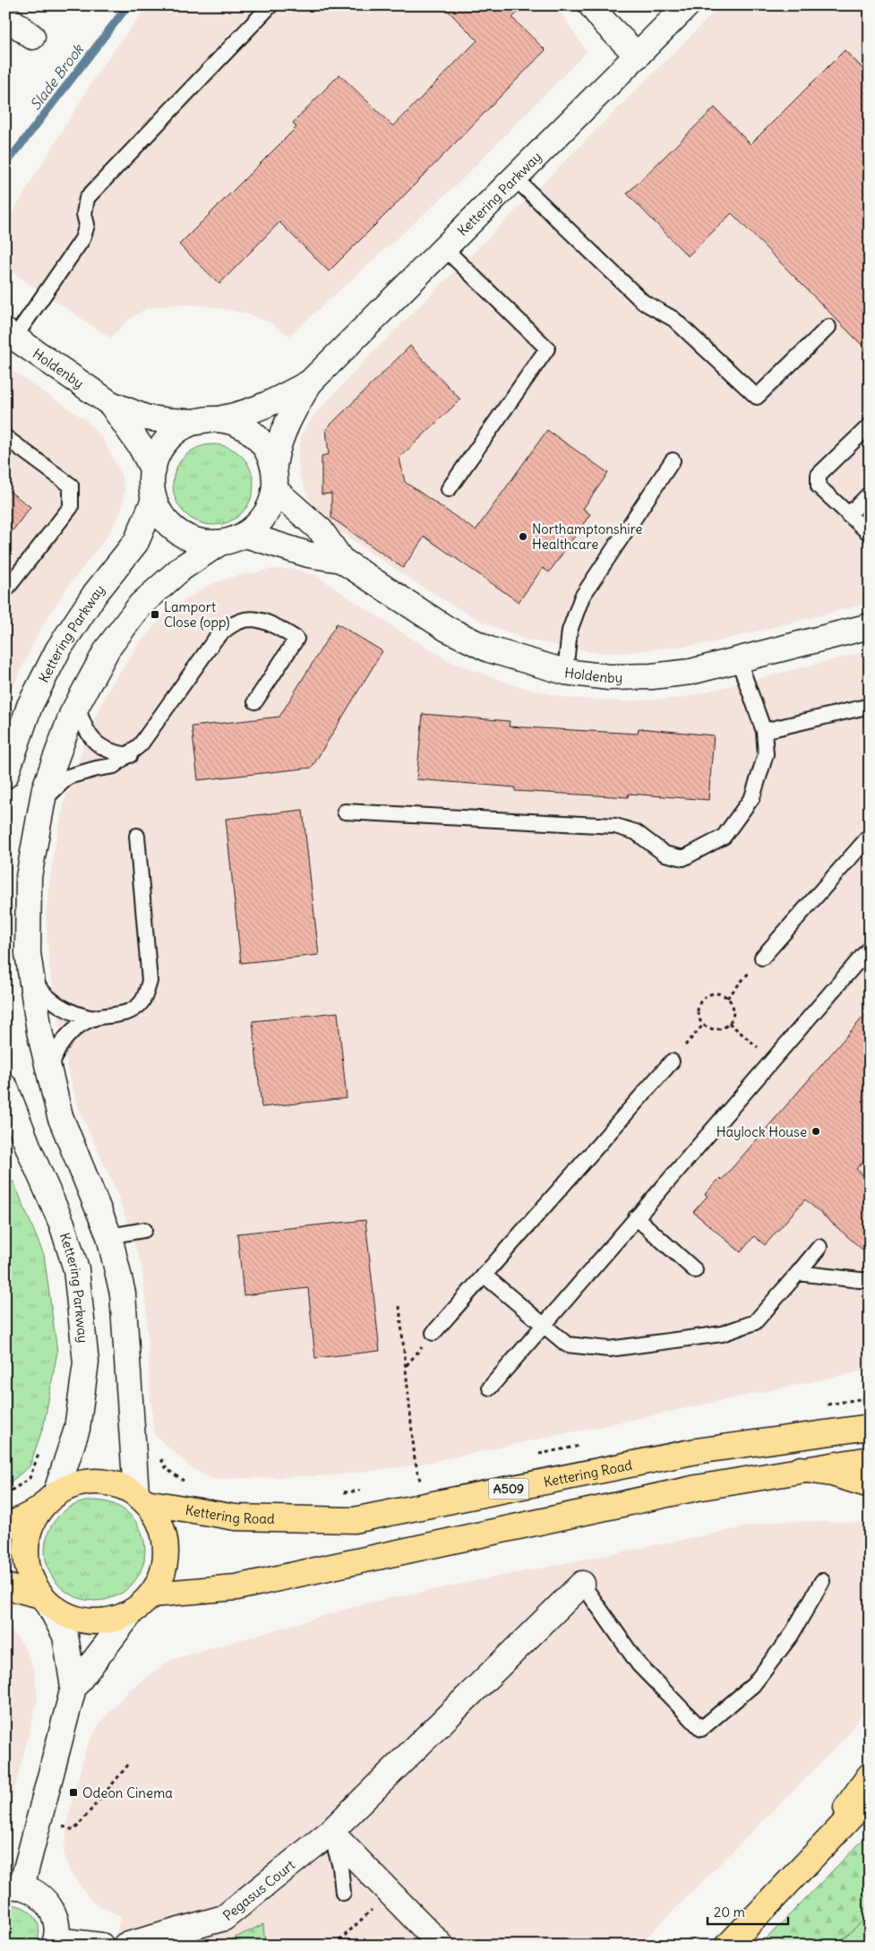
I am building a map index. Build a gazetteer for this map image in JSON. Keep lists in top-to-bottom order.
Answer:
{
  "streets": {
    "main road": ["Kettering Road", "A509"],
    "street": ["Kettering Parkway", "Holdenby", "Pegasus Court"]
  },
  "crossings": [
    ["Kettering Parkway", "Holdenby"],
    ["Kettering Parkway", "Kettering Road"]
  ],
  "water": ["Slade Brook"],
  "places": {
    "other": ["Northamptonshire Healthcare", "Haylock House"],
    "transit": ["Lamport Close (opp)", "Odeon Cinema"]
  },
  "scale_bar": "20 m"
}
